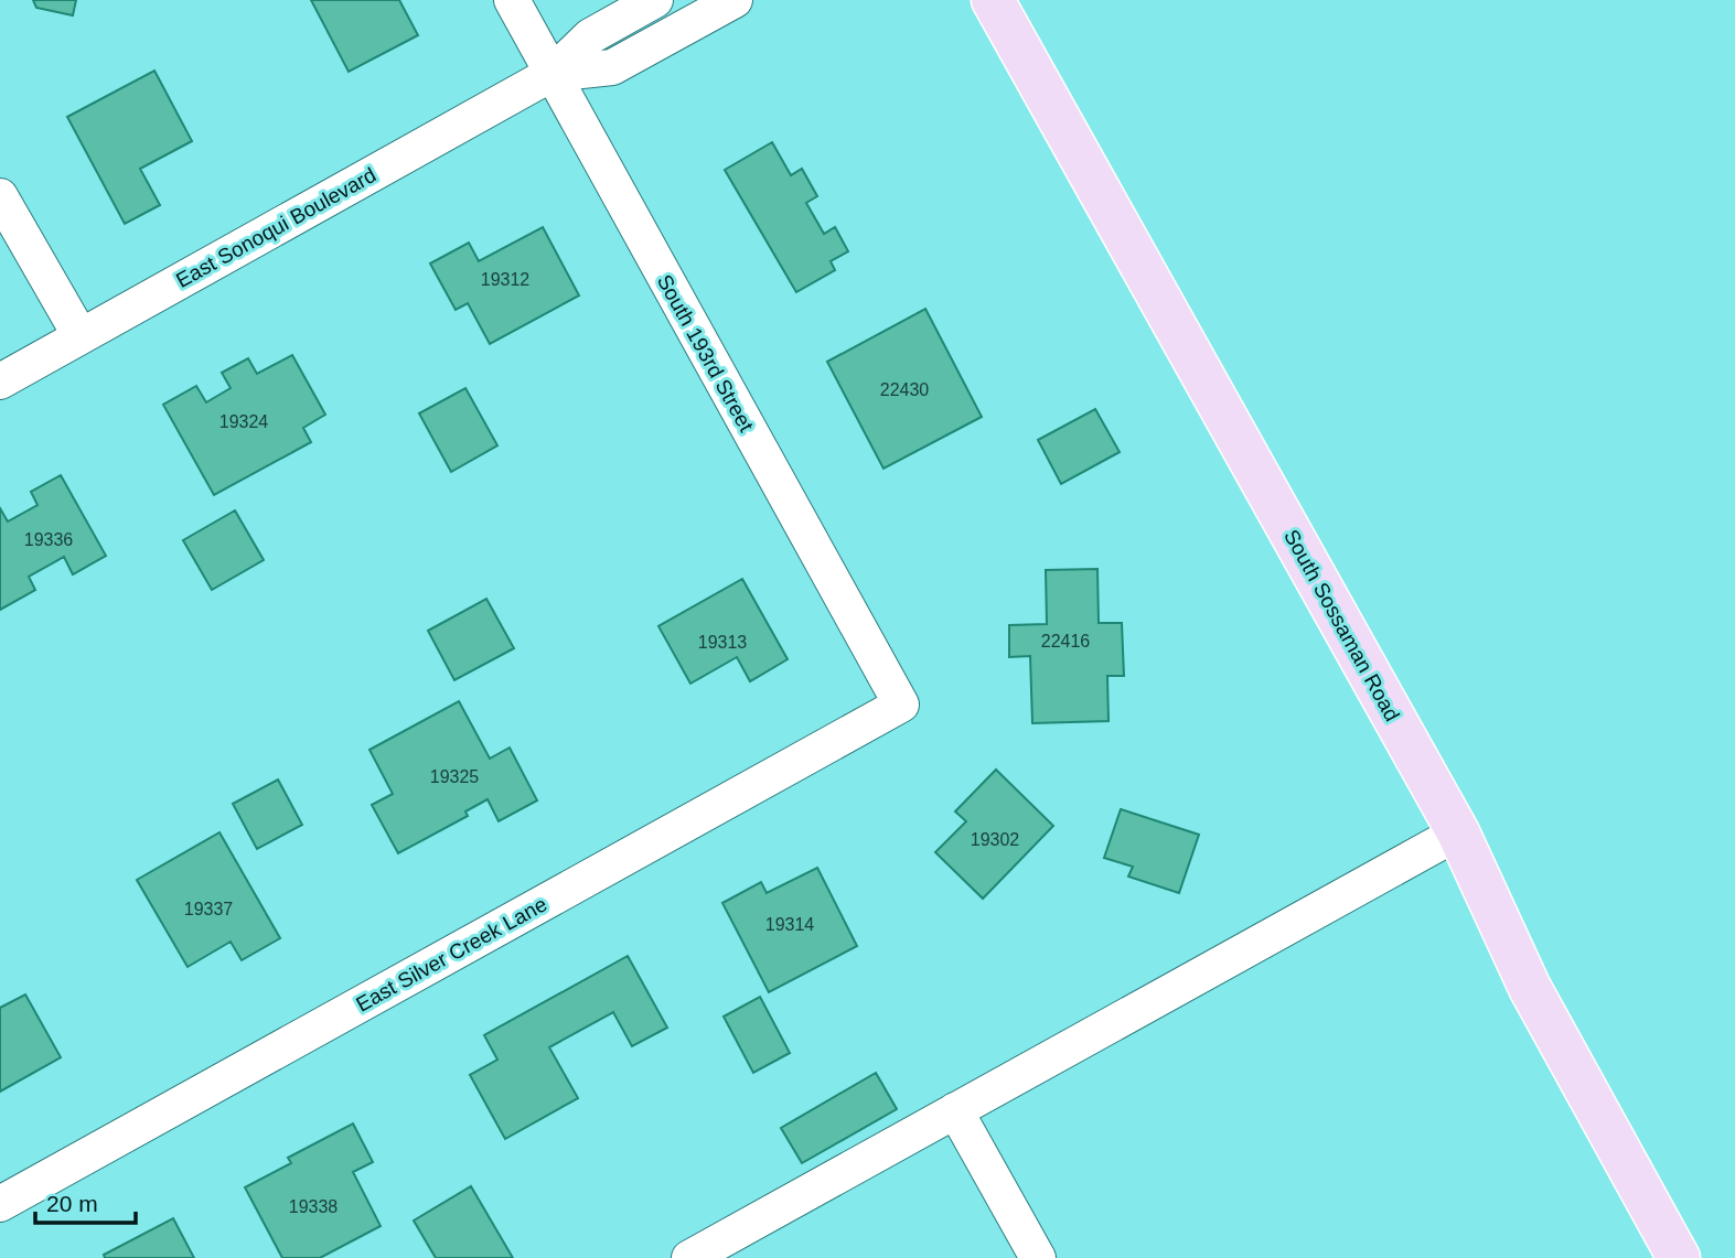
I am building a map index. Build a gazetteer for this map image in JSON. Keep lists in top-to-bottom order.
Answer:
{
  "streets": {
    "main road": ["South Sossaman Road"],
    "street": ["East Sonoqui Boulevard", "South 193rd Street", "East Silver Creek Lane"]
  },
  "crossings": [
    ["East Sonoqui Boulevard", "South 193rd Street"],
    ["South 193rd Street", "East Silver Creek Lane"]
  ],
  "house_numbers": [
    "19312",
    "22430",
    "19324",
    "19336",
    "22416",
    "19313",
    "19325",
    "19302",
    "19337",
    "19314",
    "19338"
  ],
  "scale_bar": "20 m"
}
